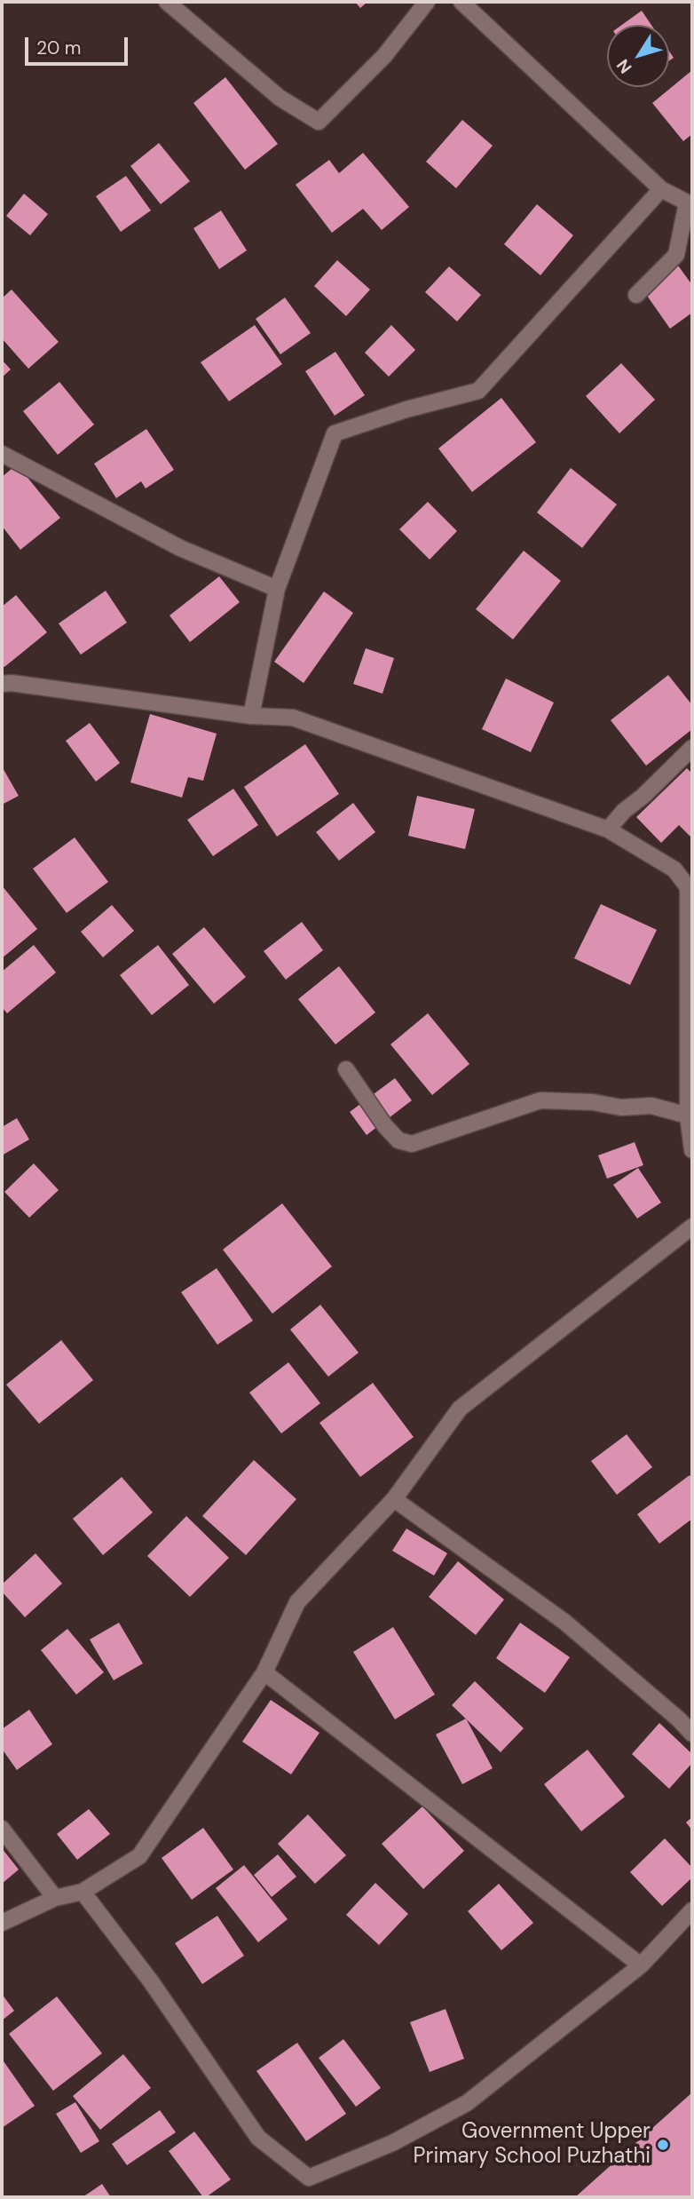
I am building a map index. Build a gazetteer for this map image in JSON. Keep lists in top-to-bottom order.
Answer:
{
  "places": ["Government Upper Primary School Puzhathi"],
  "scale_bar": "20 m",
  "north": "bottom left"
}
